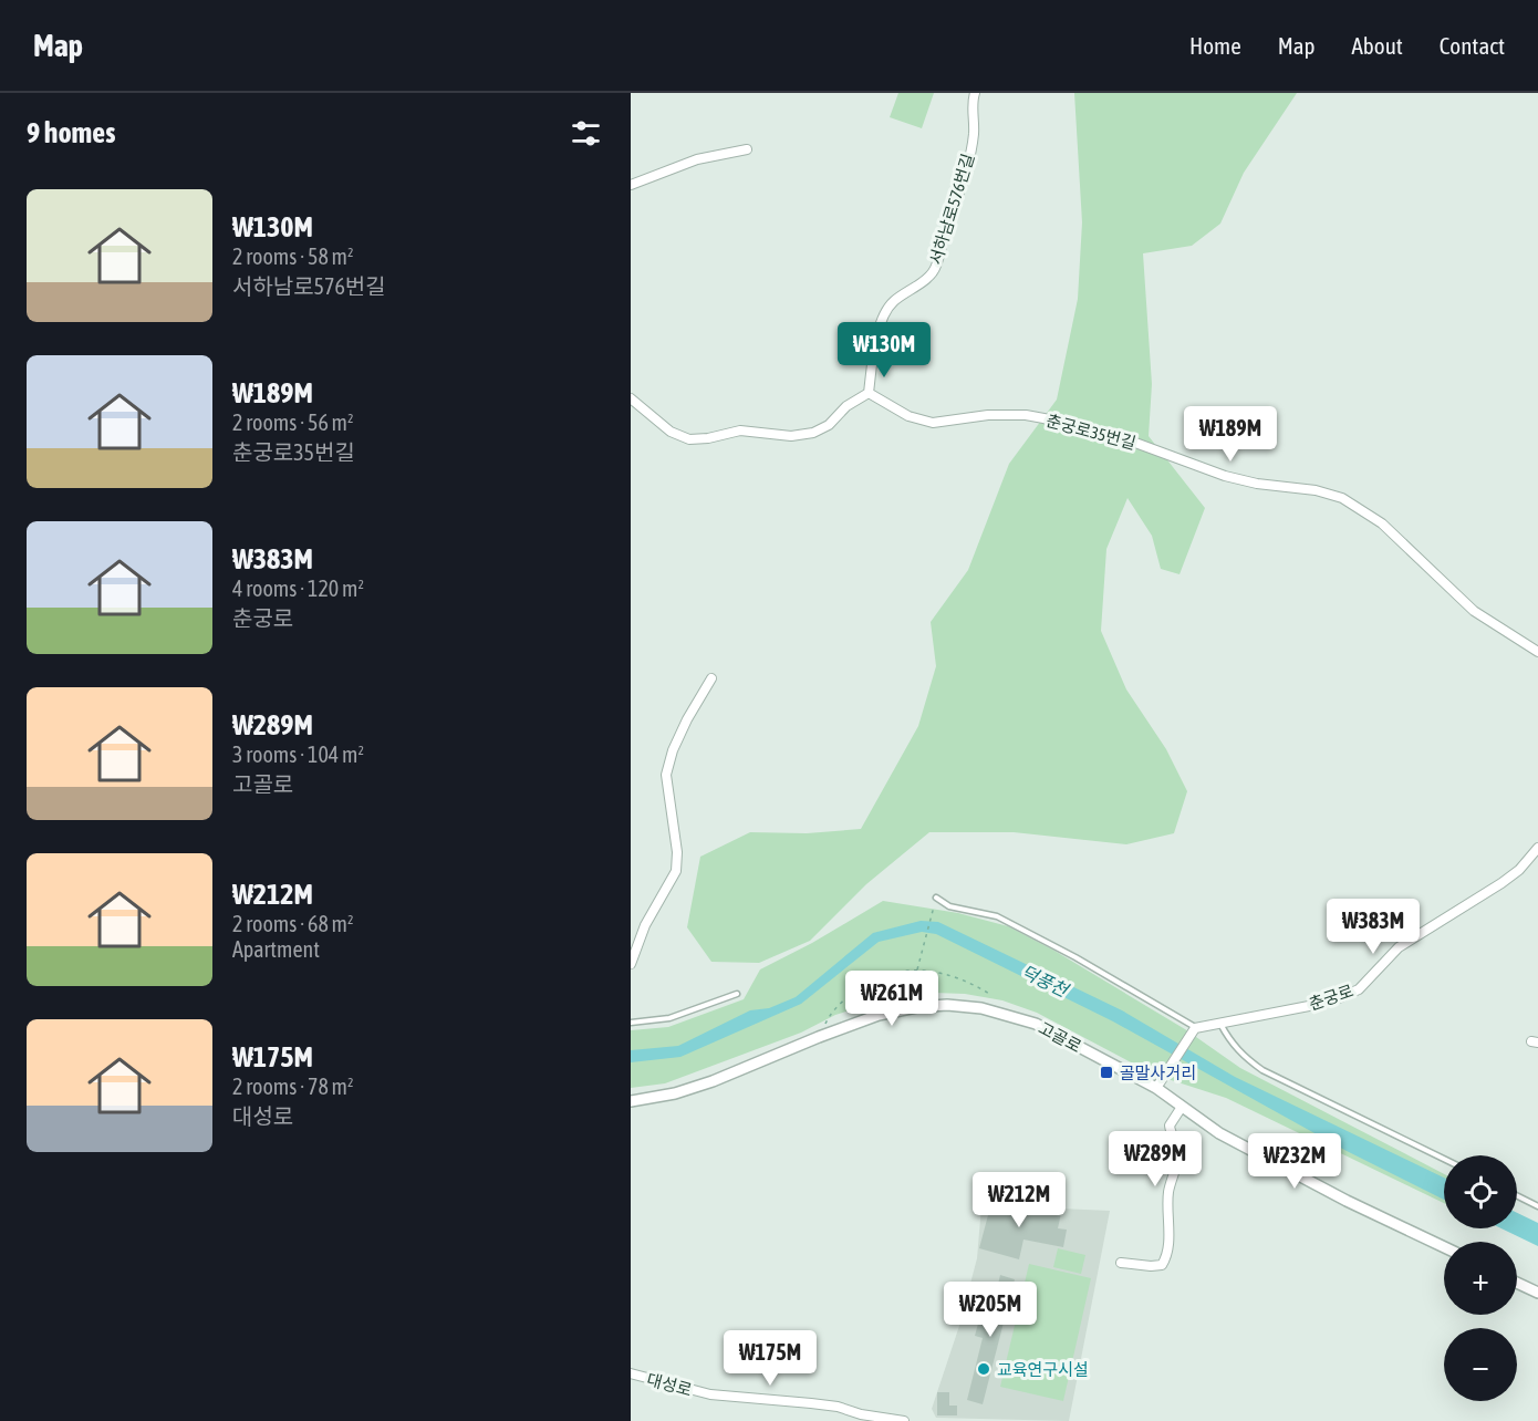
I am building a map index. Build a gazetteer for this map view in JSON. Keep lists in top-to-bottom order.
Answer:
{
  "streets": {
    "street": [
      "서하남로576번길",
      "춘궁로35번길",
      "춘궁로",
      "고골로",
      "대성로"
    ]
  },
  "crossings": [
    ["서하남로576번길", "춘궁로35번길"]
  ],
  "water": ["덕풍천"],
  "places": {
    "transit": ["골말사거리"],
    "other": ["교육연구시설"]
  },
  "page": {
    "header": "Map",
    "nav": [
      "Home",
      "Map",
      "About",
      "Contact"
    ],
    "heading": "9 homes",
    "list": [
      {
        "name": "₩130M",
        "note": "2 rooms · 58 m² · 서하남로576번길"
      },
      {
        "name": "₩189M",
        "note": "2 rooms · 56 m² · 춘궁로35번길"
      },
      {
        "name": "₩383M",
        "note": "4 rooms · 120 m² · 춘궁로"
      },
      {
        "name": "₩289M",
        "note": "3 rooms · 104 m² · 고골로"
      },
      {
        "name": "₩212M",
        "note": "2 rooms · 68 m² · Apartment"
      },
      {
        "name": "₩175M",
        "note": "2 rooms · 78 m² · 대성로"
      }
    ],
    "price": [
      "₩130M",
      "₩189M",
      "₩383M",
      "₩261M",
      "₩289M",
      "₩232M",
      "₩212M",
      "₩205M",
      "₩175M"
    ],
    "map_buttons": ["+", "−"]
  }
}
